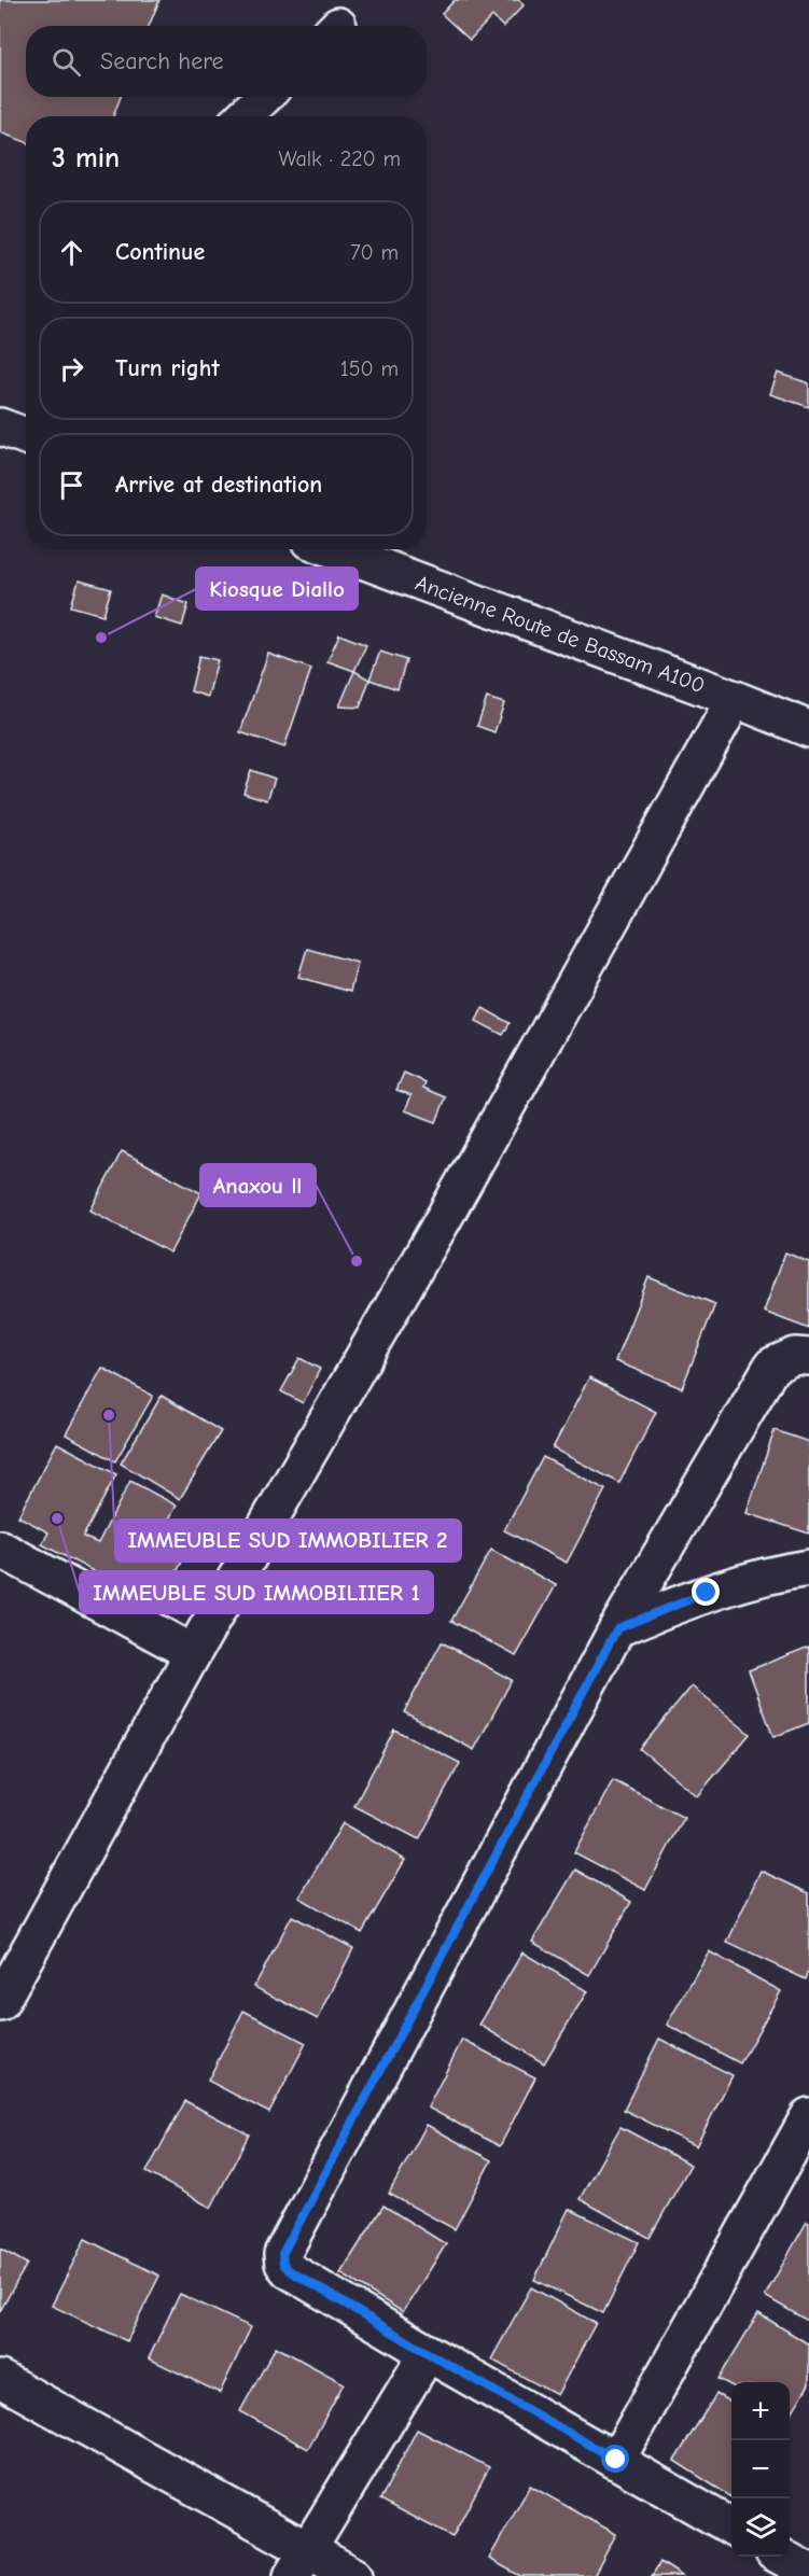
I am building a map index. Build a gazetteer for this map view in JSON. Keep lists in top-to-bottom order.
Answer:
{
  "streets": {
    "street": ["Ancienne Route de Bassam A100"]
  },
  "places": [
    "Kiosque Diallo",
    "Anaxou ll",
    "IMMEUBLE SUD IMMOBILIER 2",
    "IMMEUBLE SUD IMMOBILIIER 1"
  ],
  "page": {
    "search": "Search here",
    "heading": ["3 min", "Walk · 220 m"],
    "list": [
      ["Continue", "70 m"],
      ["Turn right", "150 m"],
      "Arrive at destination"
    ],
    "map_buttons": ["+", "−"]
  }
}
